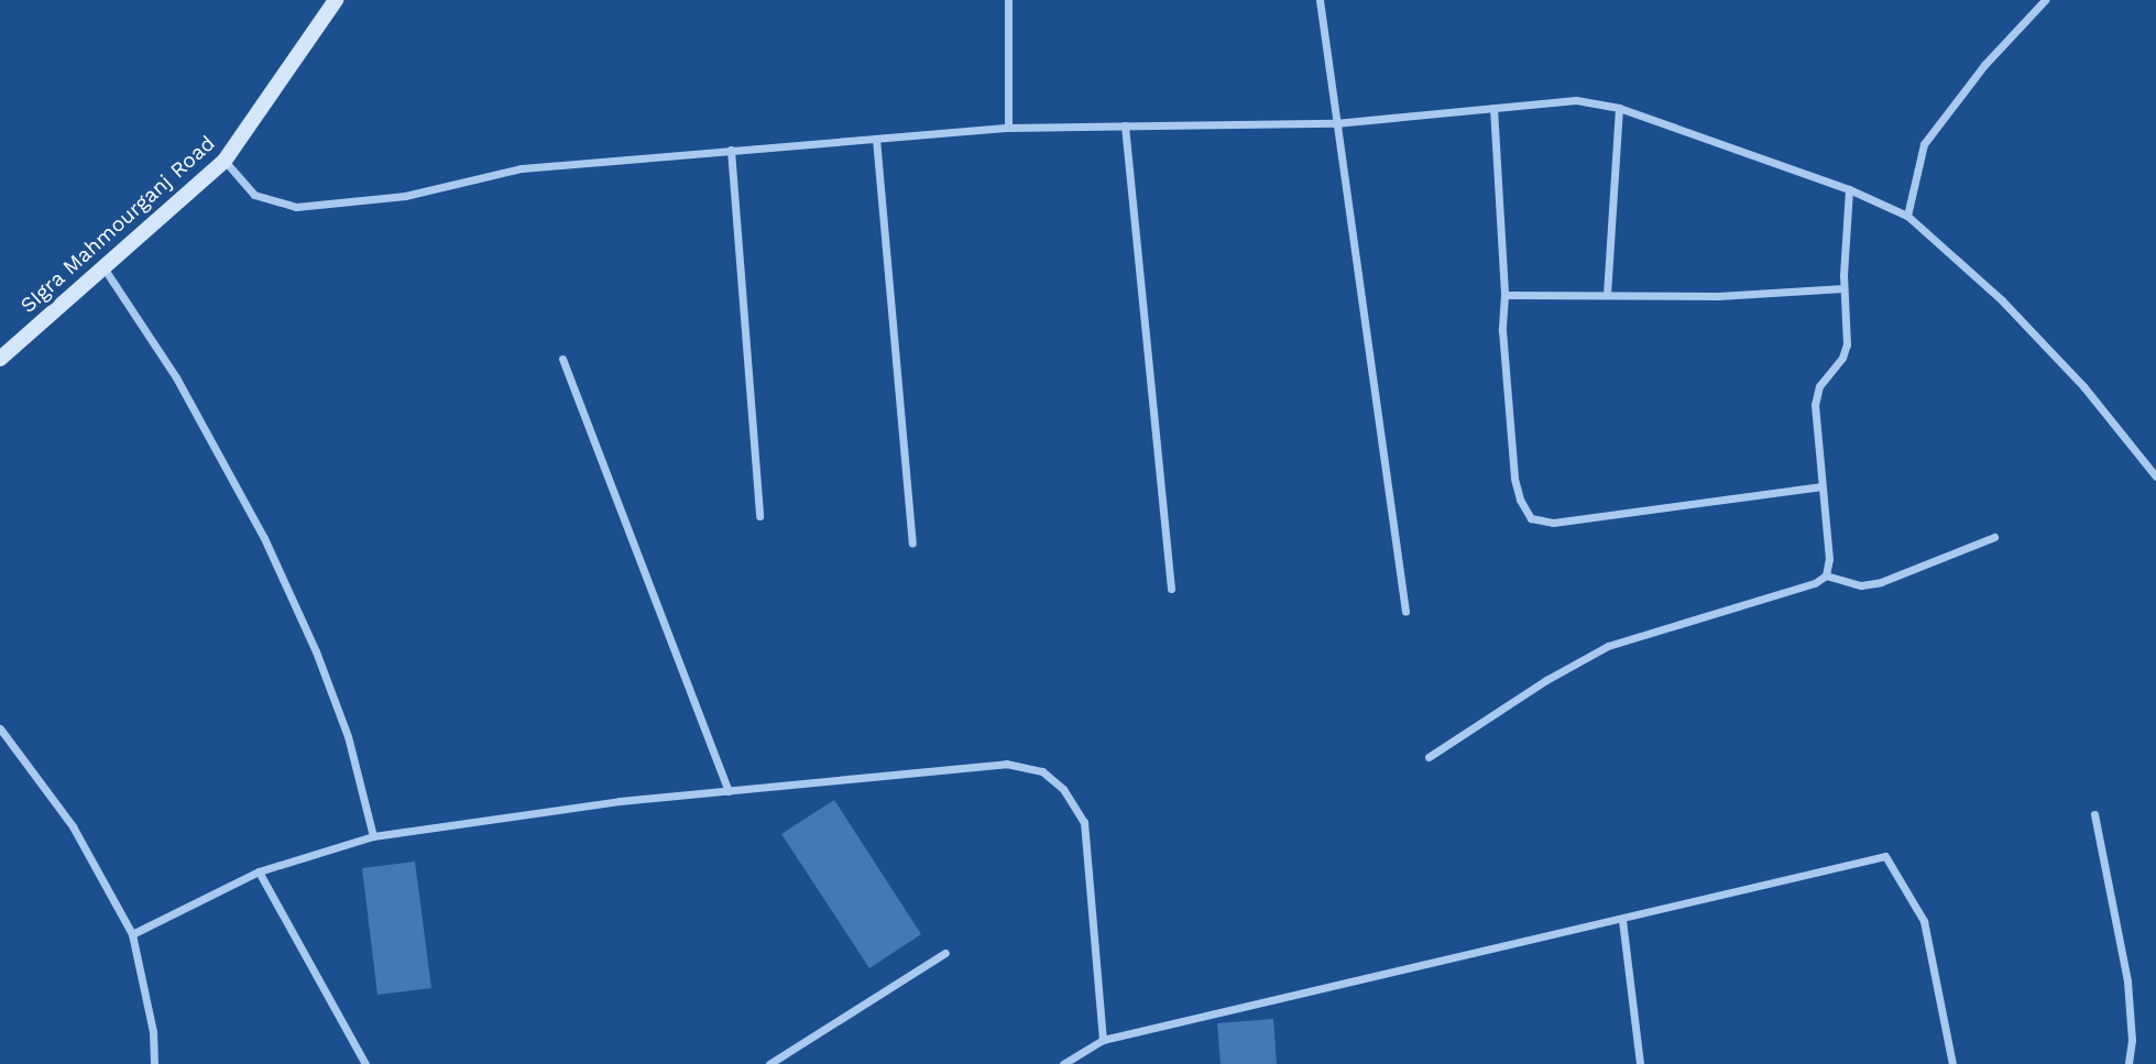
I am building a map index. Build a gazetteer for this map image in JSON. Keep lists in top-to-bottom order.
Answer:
{
  "streets": {
    "street": ["SIgra Mahmourganj Road"]
  }
}
